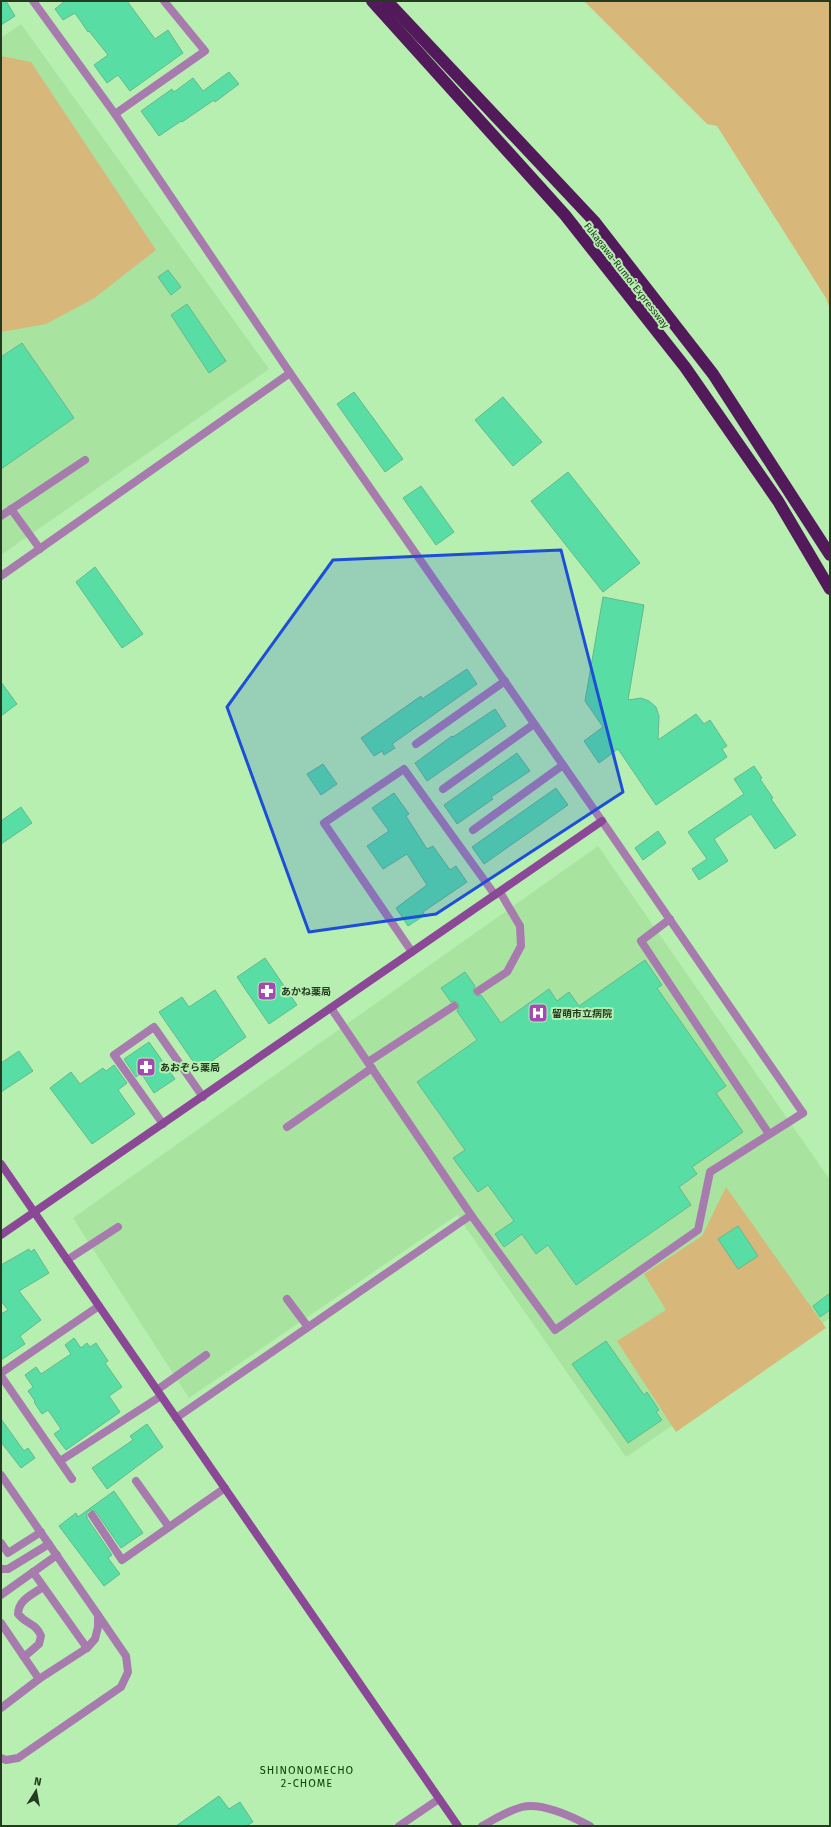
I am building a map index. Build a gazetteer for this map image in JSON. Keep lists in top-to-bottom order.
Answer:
{
  "streets": {
    "highway": ["Fukagawa-Rumoi Expressway"]
  },
  "districts": ["SHINONOMECHO 2-CHOME"],
  "places": {
    "pharmacy": ["あかね薬局", "あおぞら薬局"],
    "hospital": ["留萌市立病院"]
  },
  "north": "top"
}
